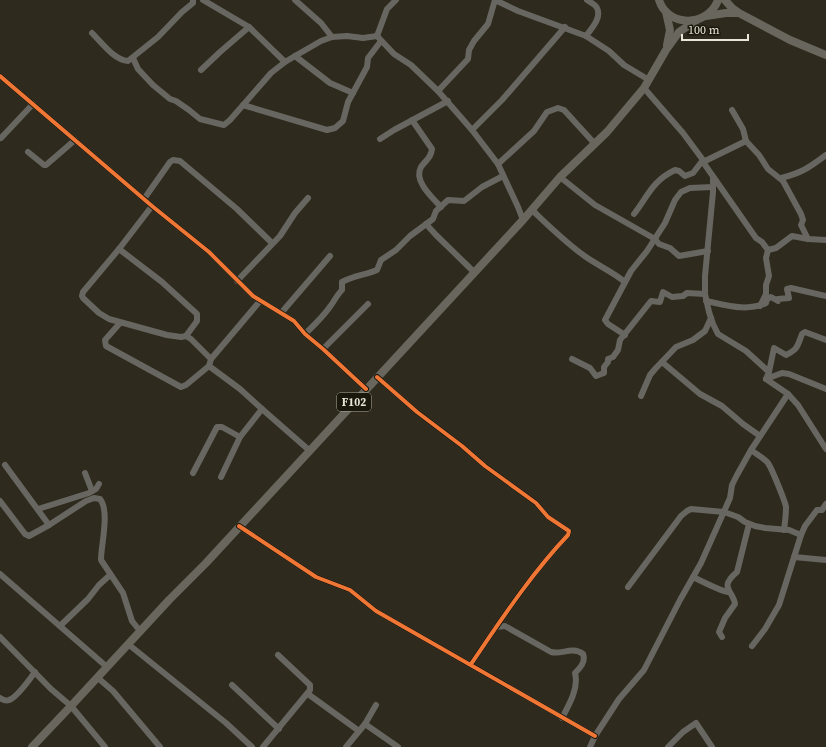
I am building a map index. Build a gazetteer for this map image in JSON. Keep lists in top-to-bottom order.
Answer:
{
  "streets": {
    "main road": ["F102"]
  },
  "scale_bar": "100 m"
}
